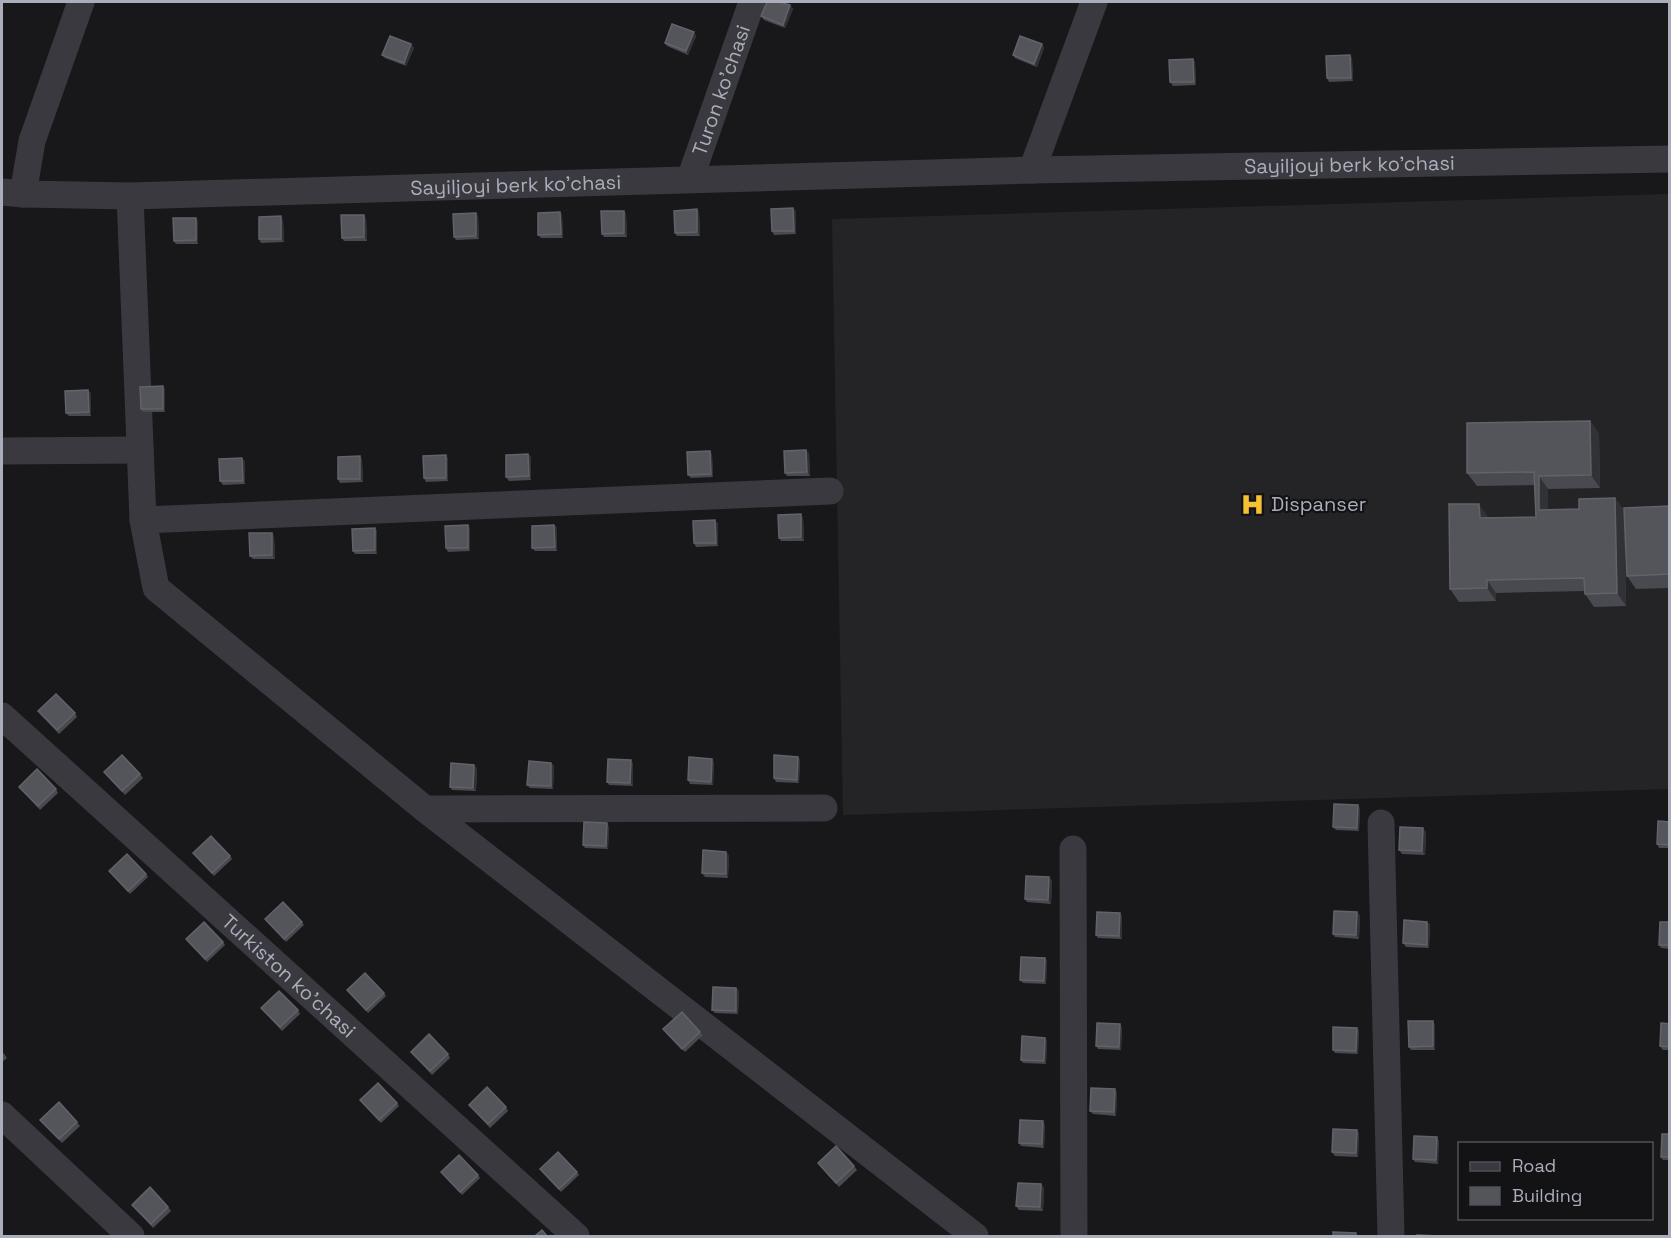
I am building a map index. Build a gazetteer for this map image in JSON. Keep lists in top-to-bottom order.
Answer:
{
  "streets": {
    "street": ["Turon ko'chasi", "Sayiljoyi berk ko'chasi", "Turkiston ko'chasi"]
  },
  "crossings": [
    ["Turon ko'chasi", "Sayiljoyi berk ko'chasi"]
  ],
  "places": {
    "hospital": ["Dispanser"]
  },
  "legend": ["Road", "Building"]
}
